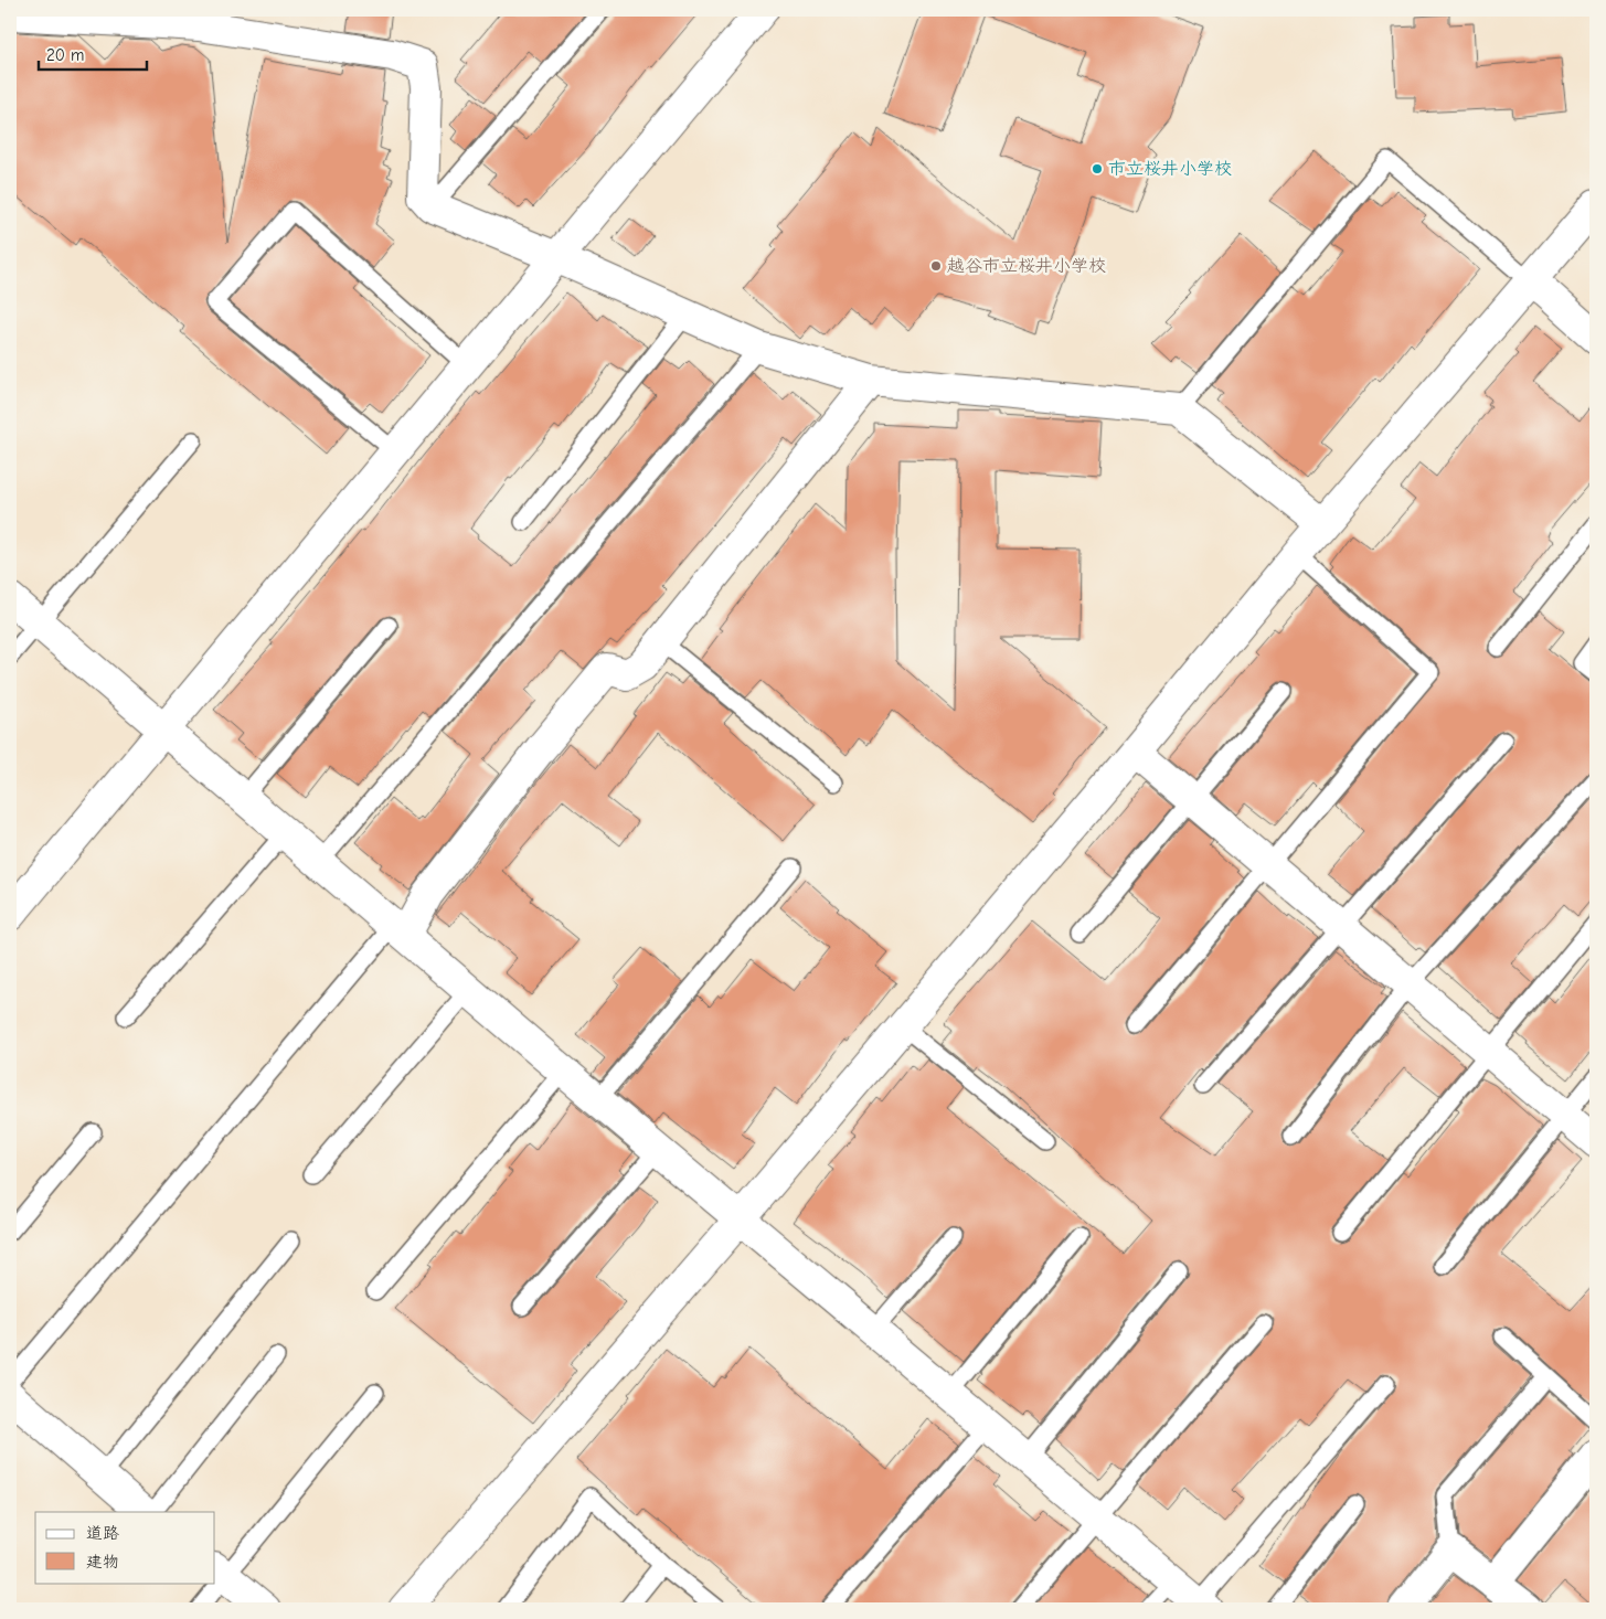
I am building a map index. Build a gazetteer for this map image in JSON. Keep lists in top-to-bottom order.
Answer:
{
  "places": ["市立桜井小学校", "越谷市立桜井小学校"],
  "legend": ["道路", "建物"],
  "scale_bar": "20 m"
}
